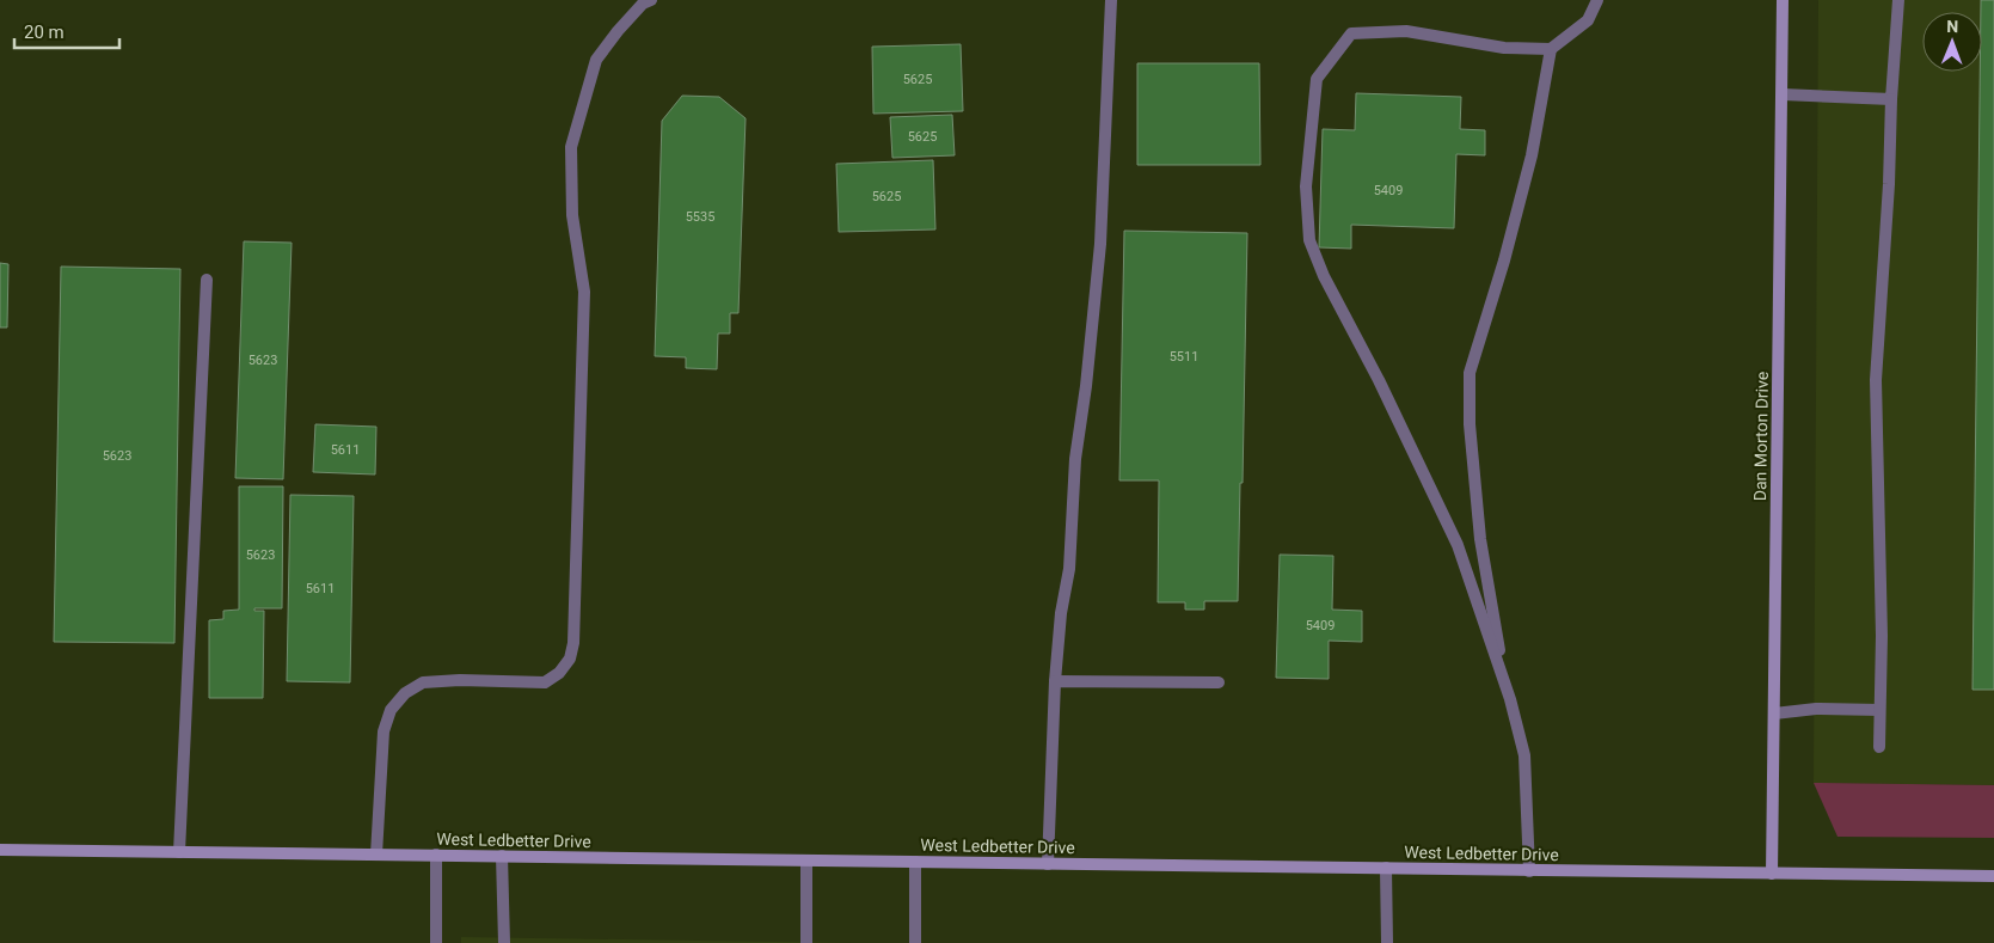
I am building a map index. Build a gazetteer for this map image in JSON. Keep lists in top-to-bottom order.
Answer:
{
  "streets": {
    "street": ["Dan Morton Drive", "West Ledbetter Drive"]
  },
  "crossings": [
    ["Dan Morton Drive", "West Ledbetter Drive"]
  ],
  "house_numbers": [
    "5625",
    "5625",
    "5409",
    "5625",
    "5535",
    "5511",
    "5623",
    "5611",
    "5623",
    "5623",
    "5611",
    "5409"
  ],
  "scale_bar": "20 m",
  "north": "top"
}
